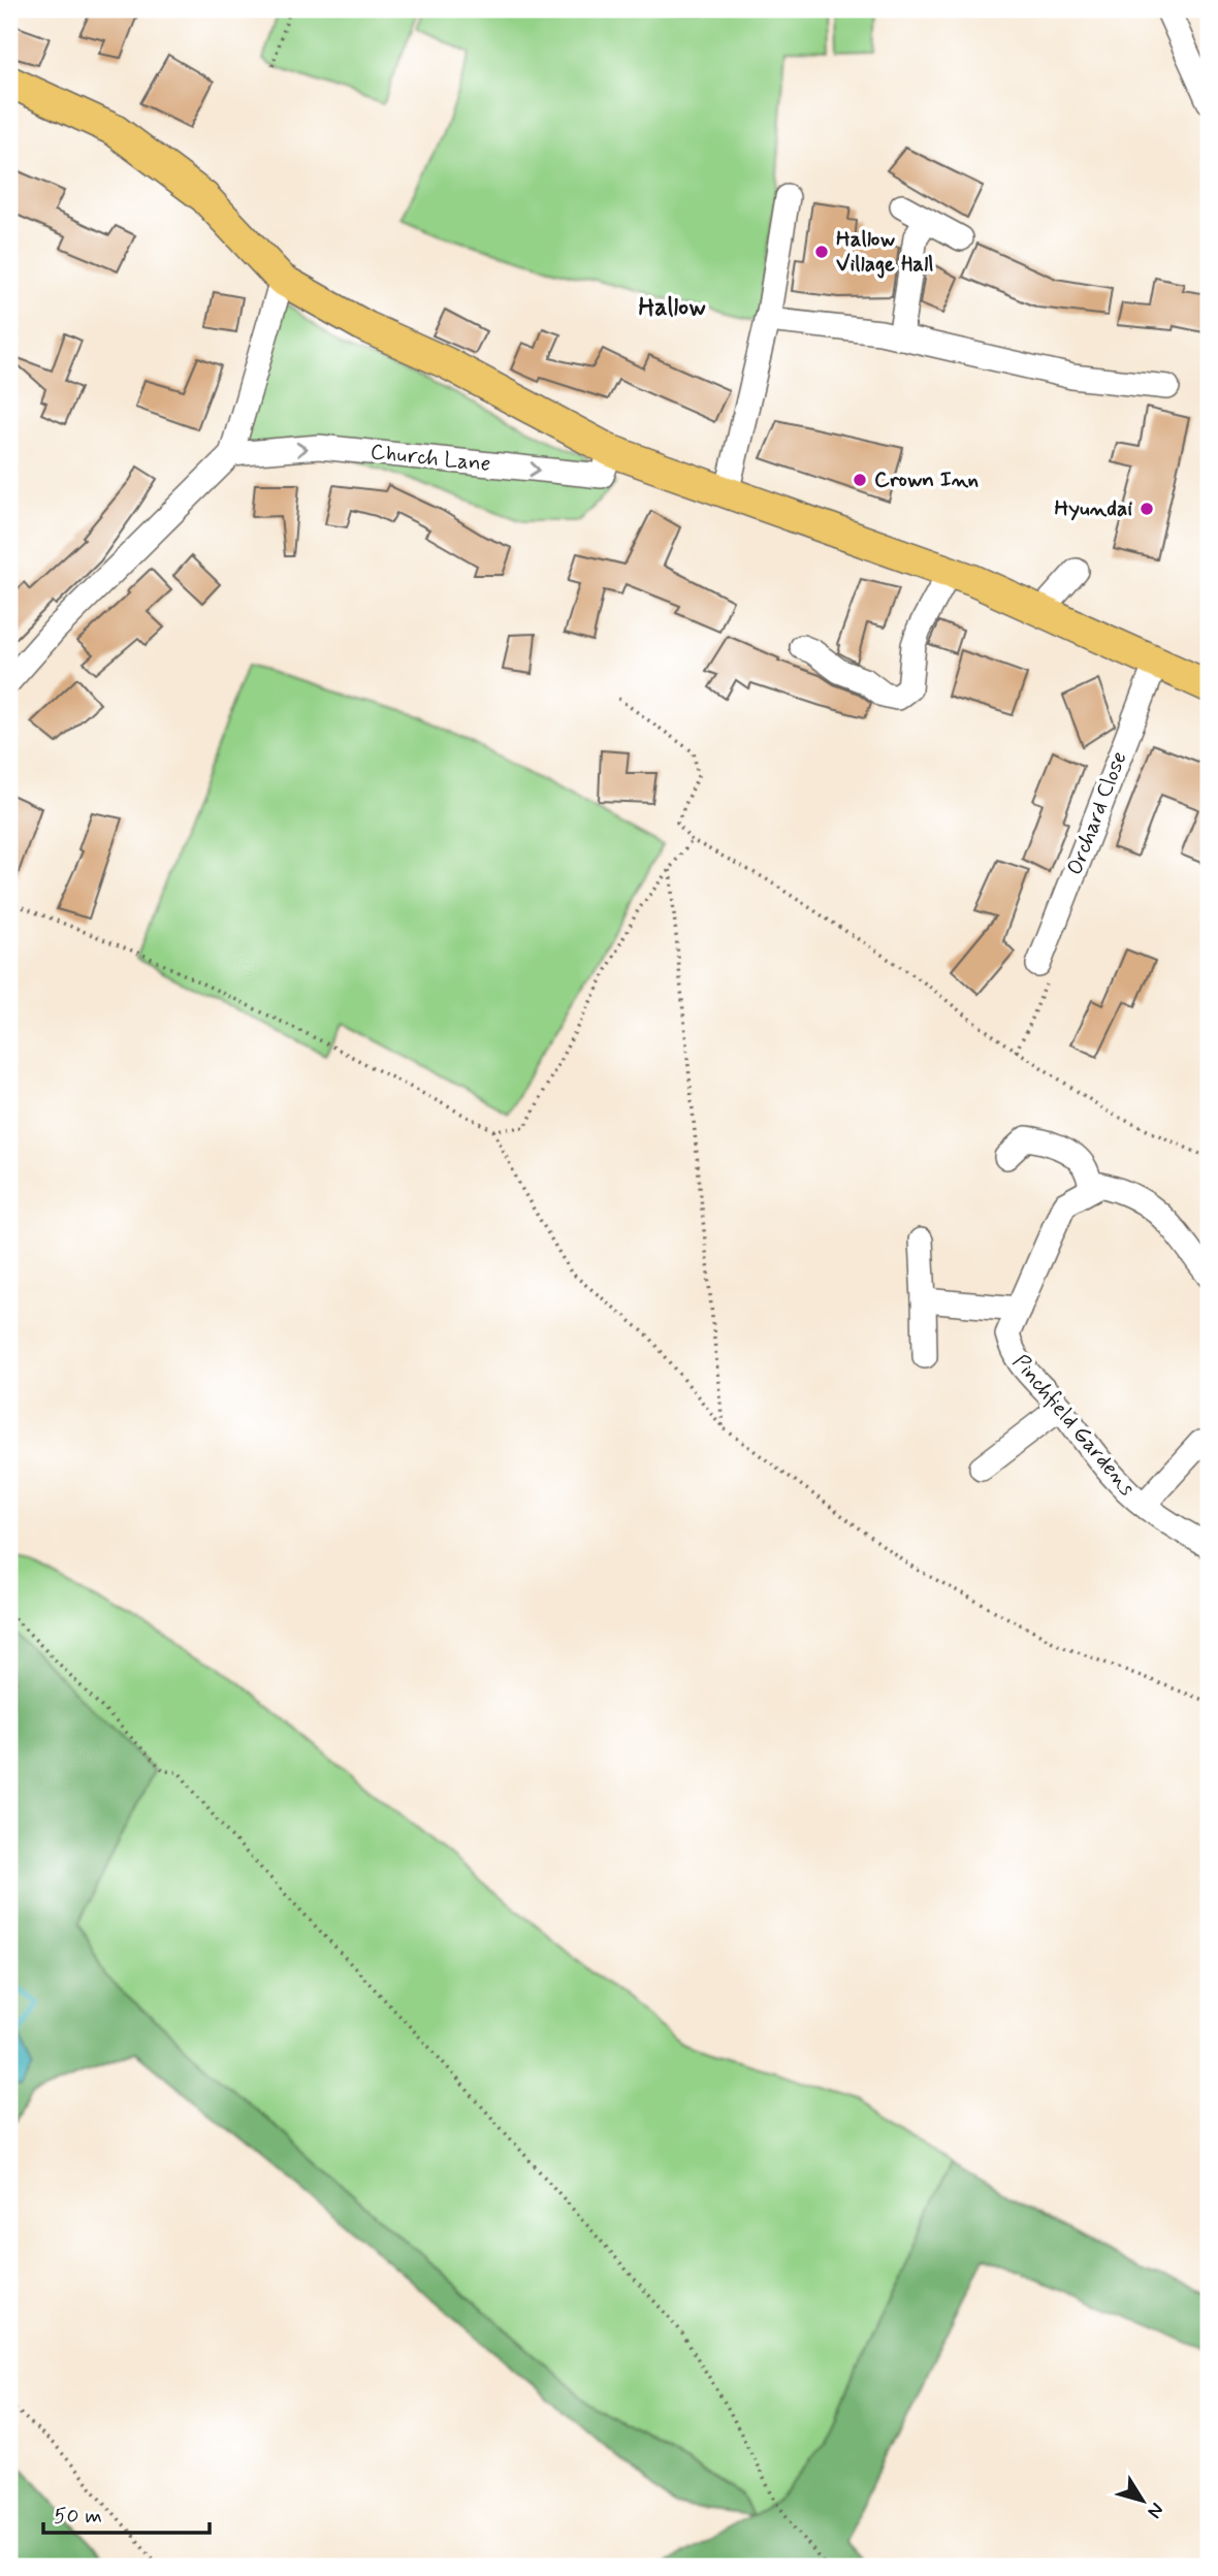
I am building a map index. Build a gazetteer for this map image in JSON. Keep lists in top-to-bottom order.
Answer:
{
  "streets": {
    "street": ["Church Lane", "Orchard Close", "Pinchfield Gardens"]
  },
  "one_way": ["Church Lane"],
  "districts": ["Hallow"],
  "places": ["Hallow Village Hall", "Crown Inn", "Hyundai"],
  "scale_bar": "50 m",
  "north": "bottom right"
}
